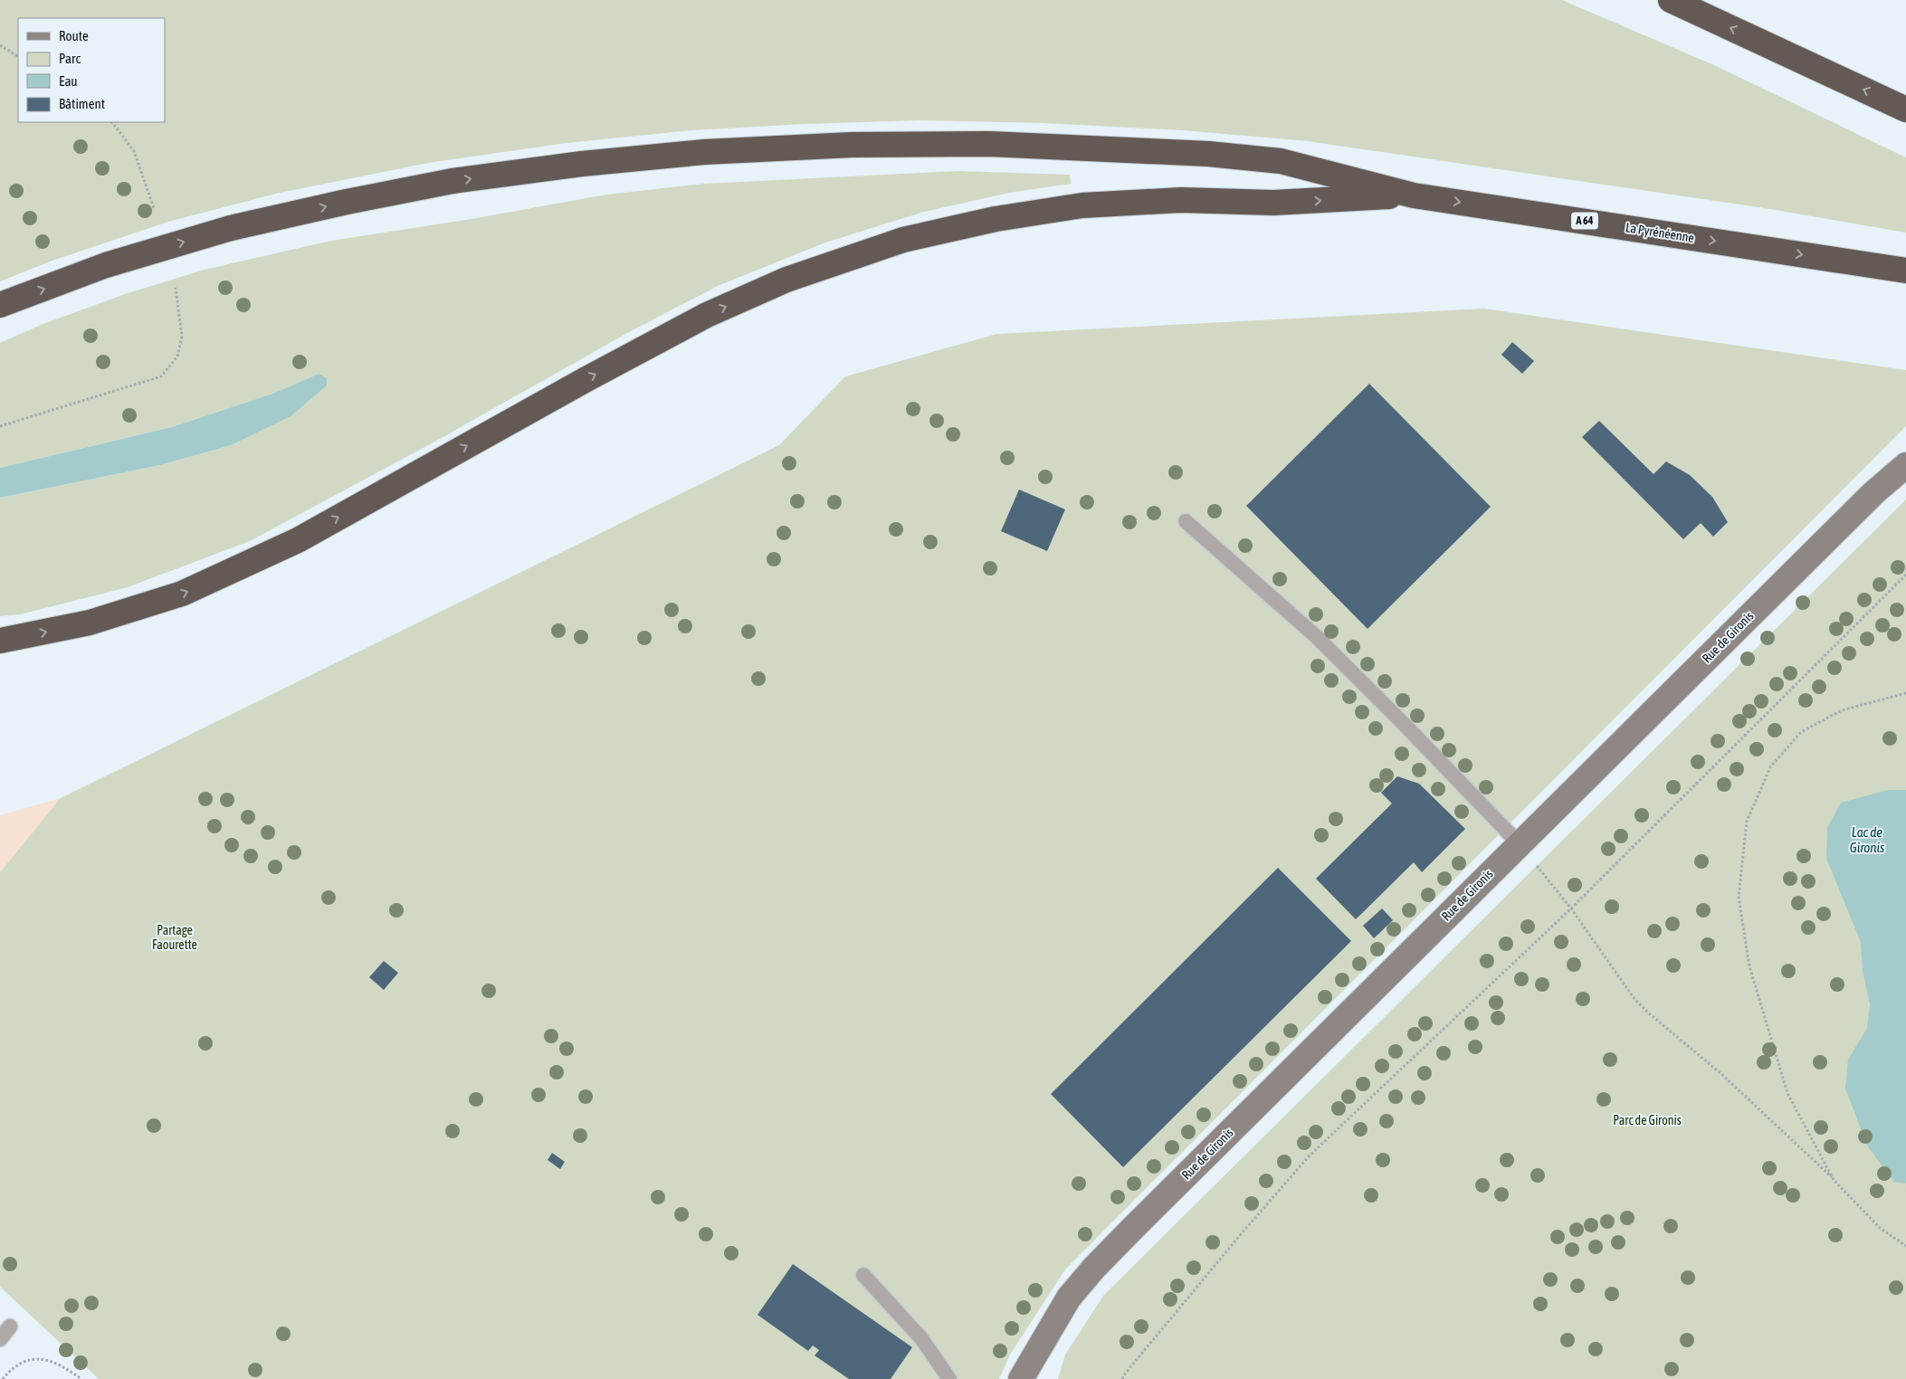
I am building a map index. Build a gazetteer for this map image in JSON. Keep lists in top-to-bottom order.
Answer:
{
  "streets": {
    "highway": ["A 64", "La Pyrénéenne"],
    "street": ["Rue de Gironis"]
  },
  "water": ["Lac de Gironis"],
  "parks": ["Partage Faourette", "Parc de Gironis"],
  "legend": [
    "Route",
    "Parc",
    "Eau",
    "Bâtiment"
  ]
}
